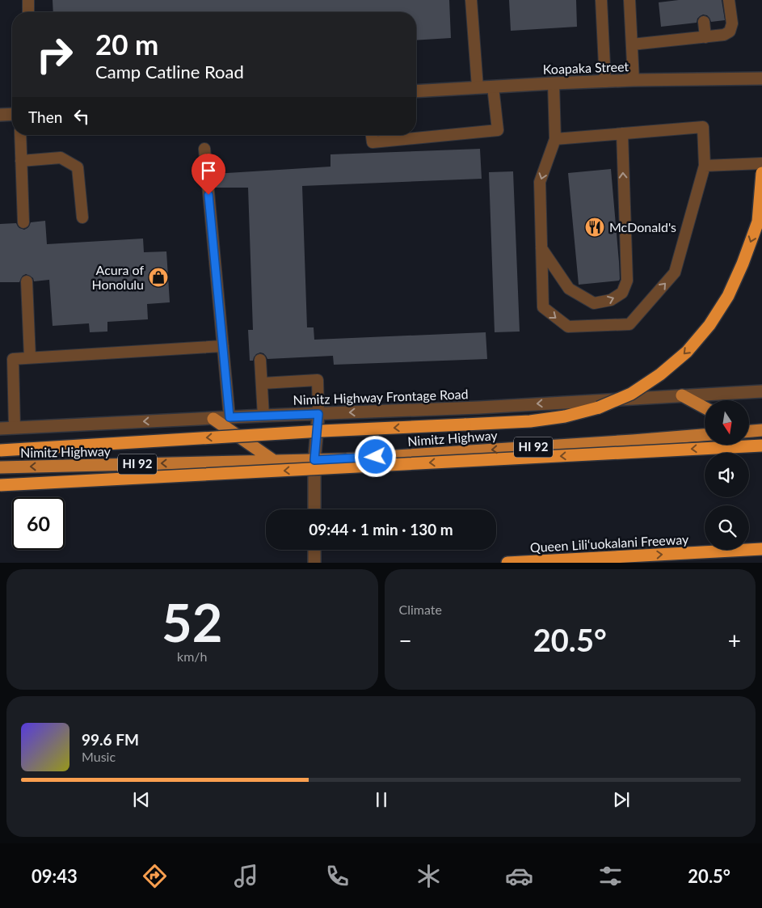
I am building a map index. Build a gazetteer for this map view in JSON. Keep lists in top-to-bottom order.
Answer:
{
  "streets": {
    "highway": ["Queen Liliʻuokalani Freeway"],
    "main road": ["Nimitz Highway", "HI 92"],
    "street": ["Koapaka Street", "Nimitz Highway Frontage Road"]
  },
  "one_way": ["Nimitz Highway Frontage Road", "Nimitz Highway"],
  "places": {
    "restaurant": ["McDonald's"],
    "shop": ["Acura of Honolulu"]
  },
  "north": "bottom",
  "page": {
    "turn": ["20 m", "Camp Catline Road"],
    "then": "Then",
    "limit": "60",
    "trip": "09:44 · 1 min · 130 m",
    "tile": [
      ["52", "km/h"],
      "Climate"
    ],
    "heat": ["−", "20.5°", "+"],
    "song": ["99.6 FM", "Music"],
    "tabs": ["09:43", "20.5°"]
  }
}
